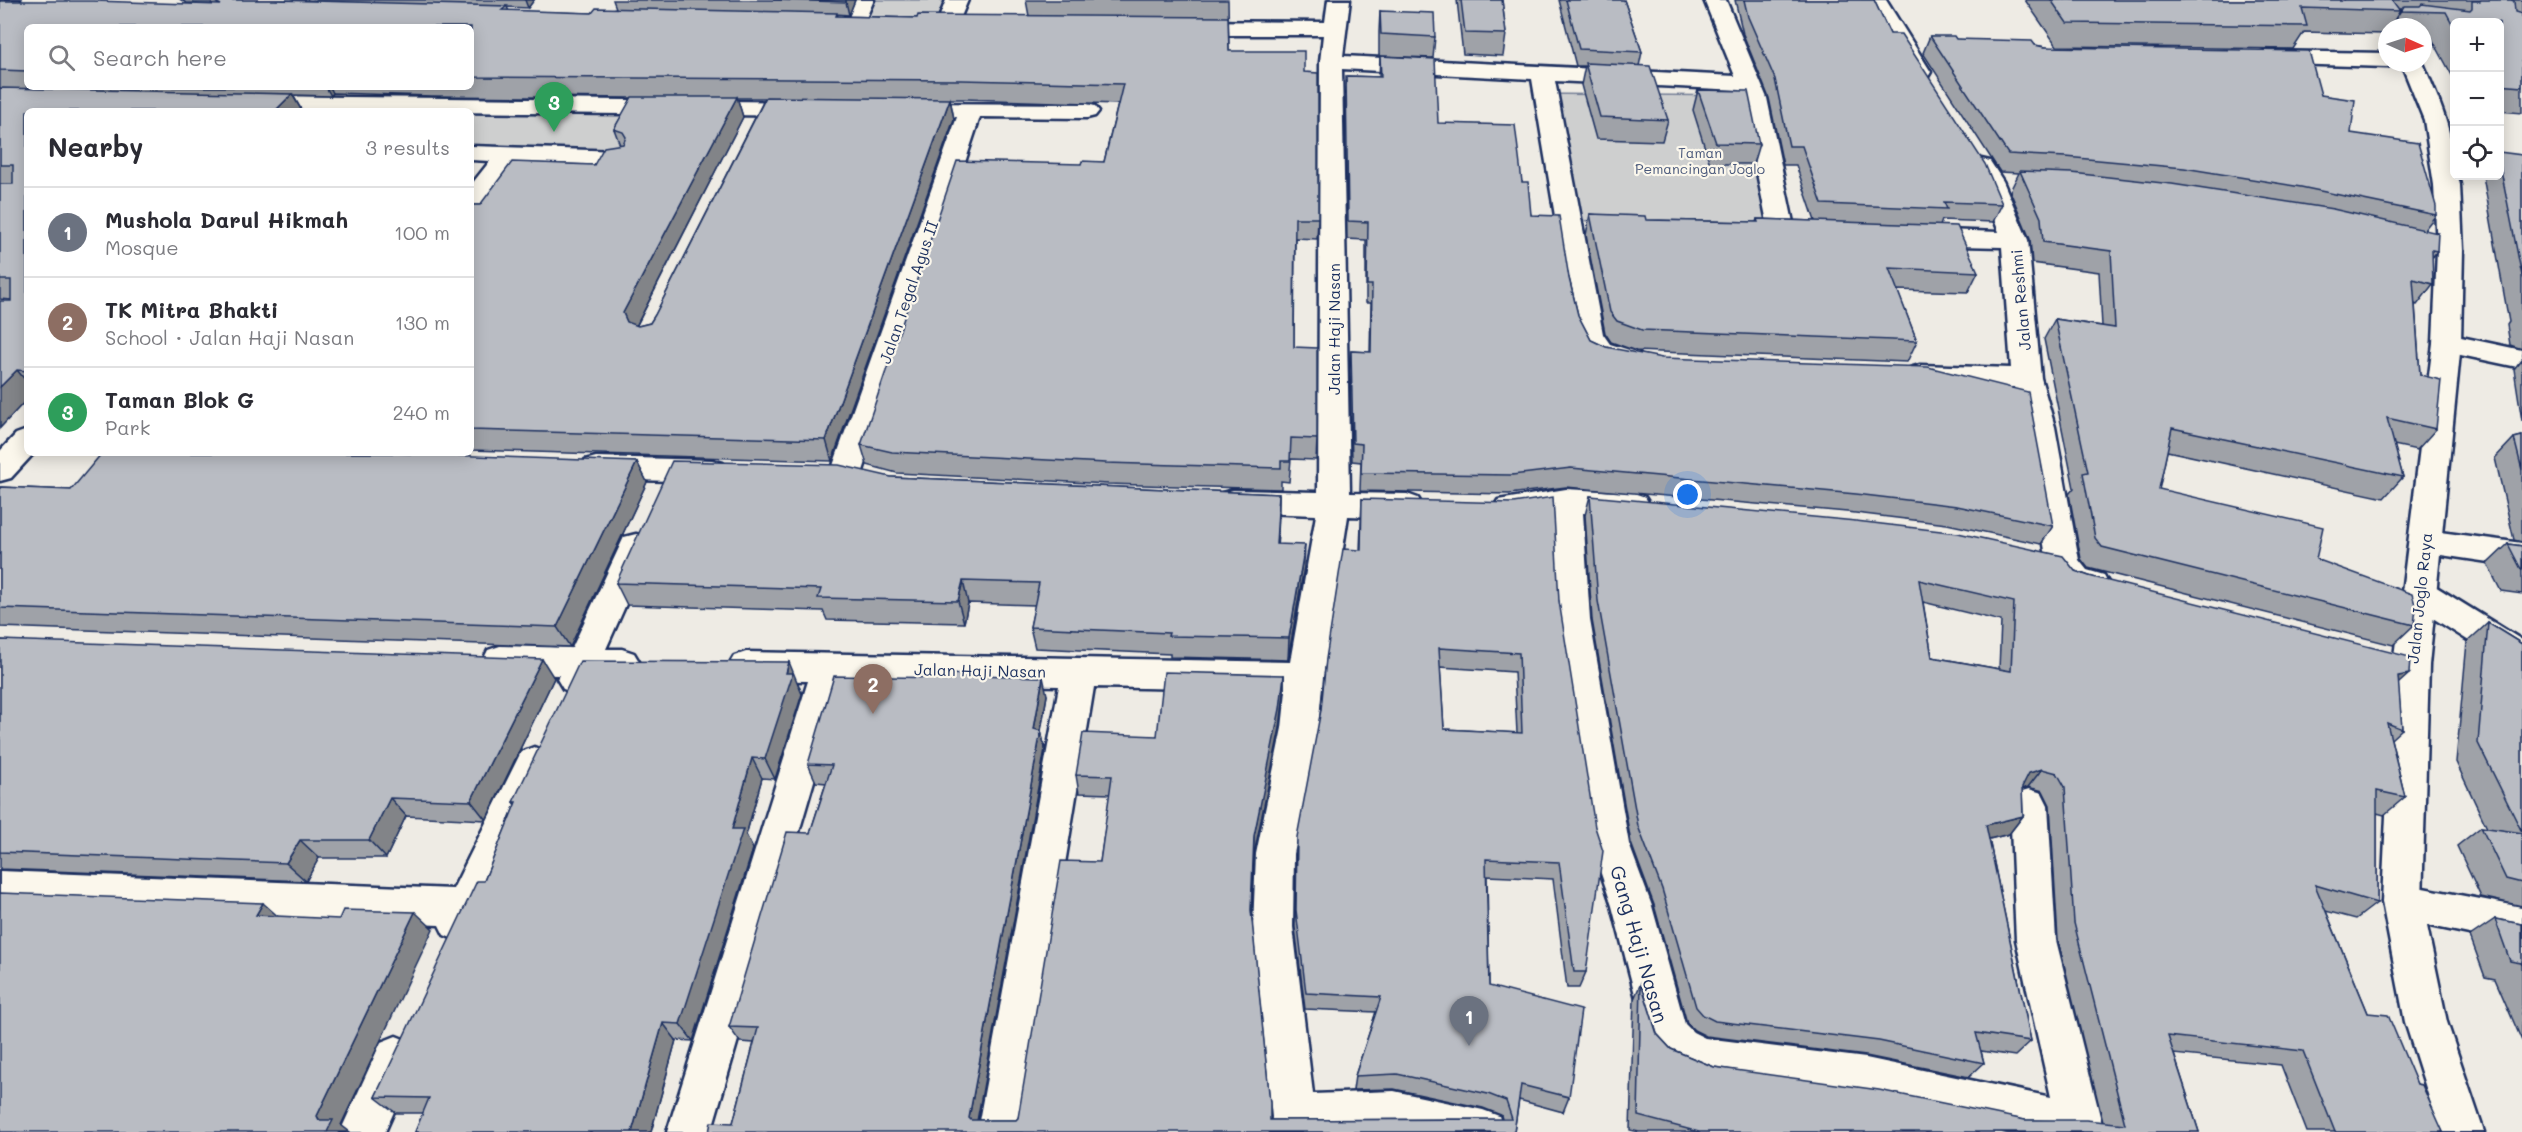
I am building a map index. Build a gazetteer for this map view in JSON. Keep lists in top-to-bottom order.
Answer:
{
  "streets": {
    "street": [
      "Jalan Tegal Agus II",
      "Jalan Reshmi",
      "Jalan Haji Nasan",
      "Jalan Joglo Raya",
      "Gang Haji Nasan"
    ]
  },
  "parks": ["Taman Pemancingan Joglo"],
  "north": "right",
  "page": {
    "map_buttons": ["+", "−"],
    "search": "Search here",
    "pins": ["3", "2", "1"],
    "heading": ["Nearby", "3 results"],
    "list": [
      {
        "mark": "1",
        "name": "Mushola Darul Hikmah",
        "note": "Mosque",
        "value": "100 m"
      },
      {
        "mark": "2",
        "name": "TK Mitra Bhakti",
        "note": "School · Jalan Haji Nasan",
        "value": "130 m"
      },
      {
        "mark": "3",
        "name": "Taman Blok G",
        "note": "Park",
        "value": "240 m"
      }
    ]
  }
}
